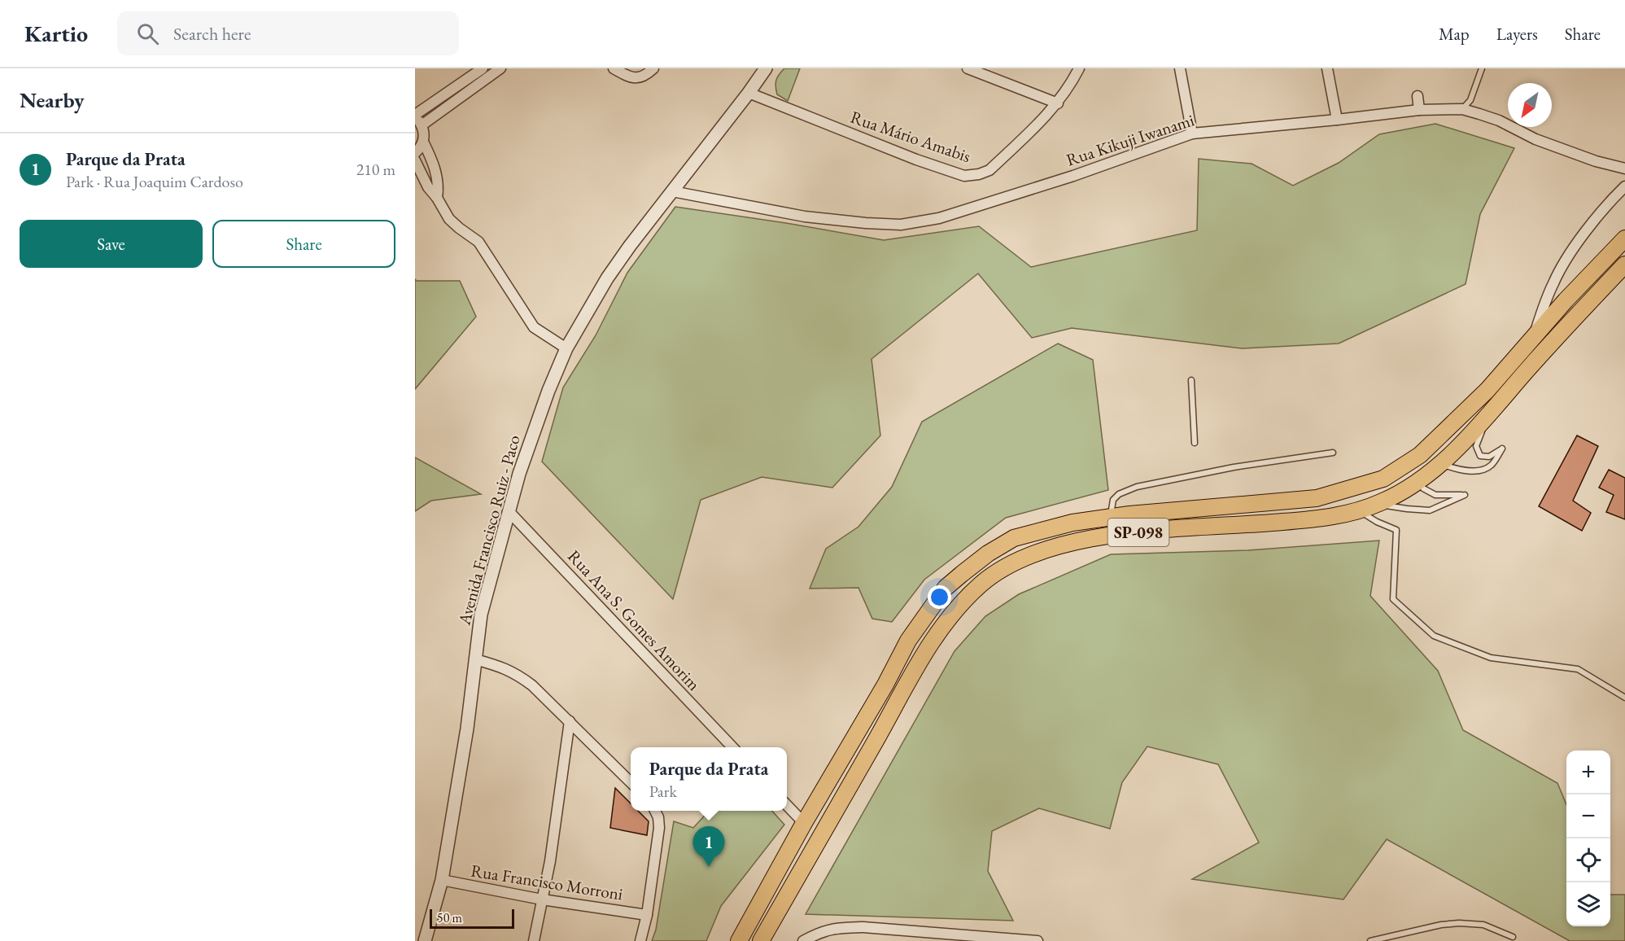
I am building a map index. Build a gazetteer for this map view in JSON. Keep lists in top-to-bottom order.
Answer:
{
  "streets": {
    "main road": ["SP-098"],
    "street": [
      "Rua Mário Amabis",
      "Rua Kikuji Iwanami",
      "Avenida Francisco Ruiz - Paco",
      "Rua Ana S. Gomes Amorim",
      "Rua Francisco Morroni"
    ]
  },
  "crossings": [
    ["Rua Mário Amabis", "Avenida Francisco Ruiz - Paco"],
    ["Rua Kikuji Iwanami", "Avenida Francisco Ruiz - Paco"],
    ["Avenida Francisco Ruiz - Paco", "Rua Ana S. Gomes Amorim"],
    ["Avenida Francisco Ruiz - Paco", "Rua Francisco Morroni"]
  ],
  "scale_bar": "50 m",
  "north": "bottom left",
  "page": {
    "header": "Kartio",
    "search": "Search here",
    "nav": ["Map", "Layers", "Share"],
    "heading": "Nearby",
    "list": [
      {
        "mark": "1",
        "name": "Parque da Prata",
        "note": "Park · Rua Joaquim Cardoso",
        "value": "210 m"
      }
    ],
    "buttons": ["Save", "Share"],
    "popup": ["Parque da Prata", "Park"],
    "map_buttons": ["+", "−"],
    "pins": "1",
    "scale": "50 m"
  }
}
